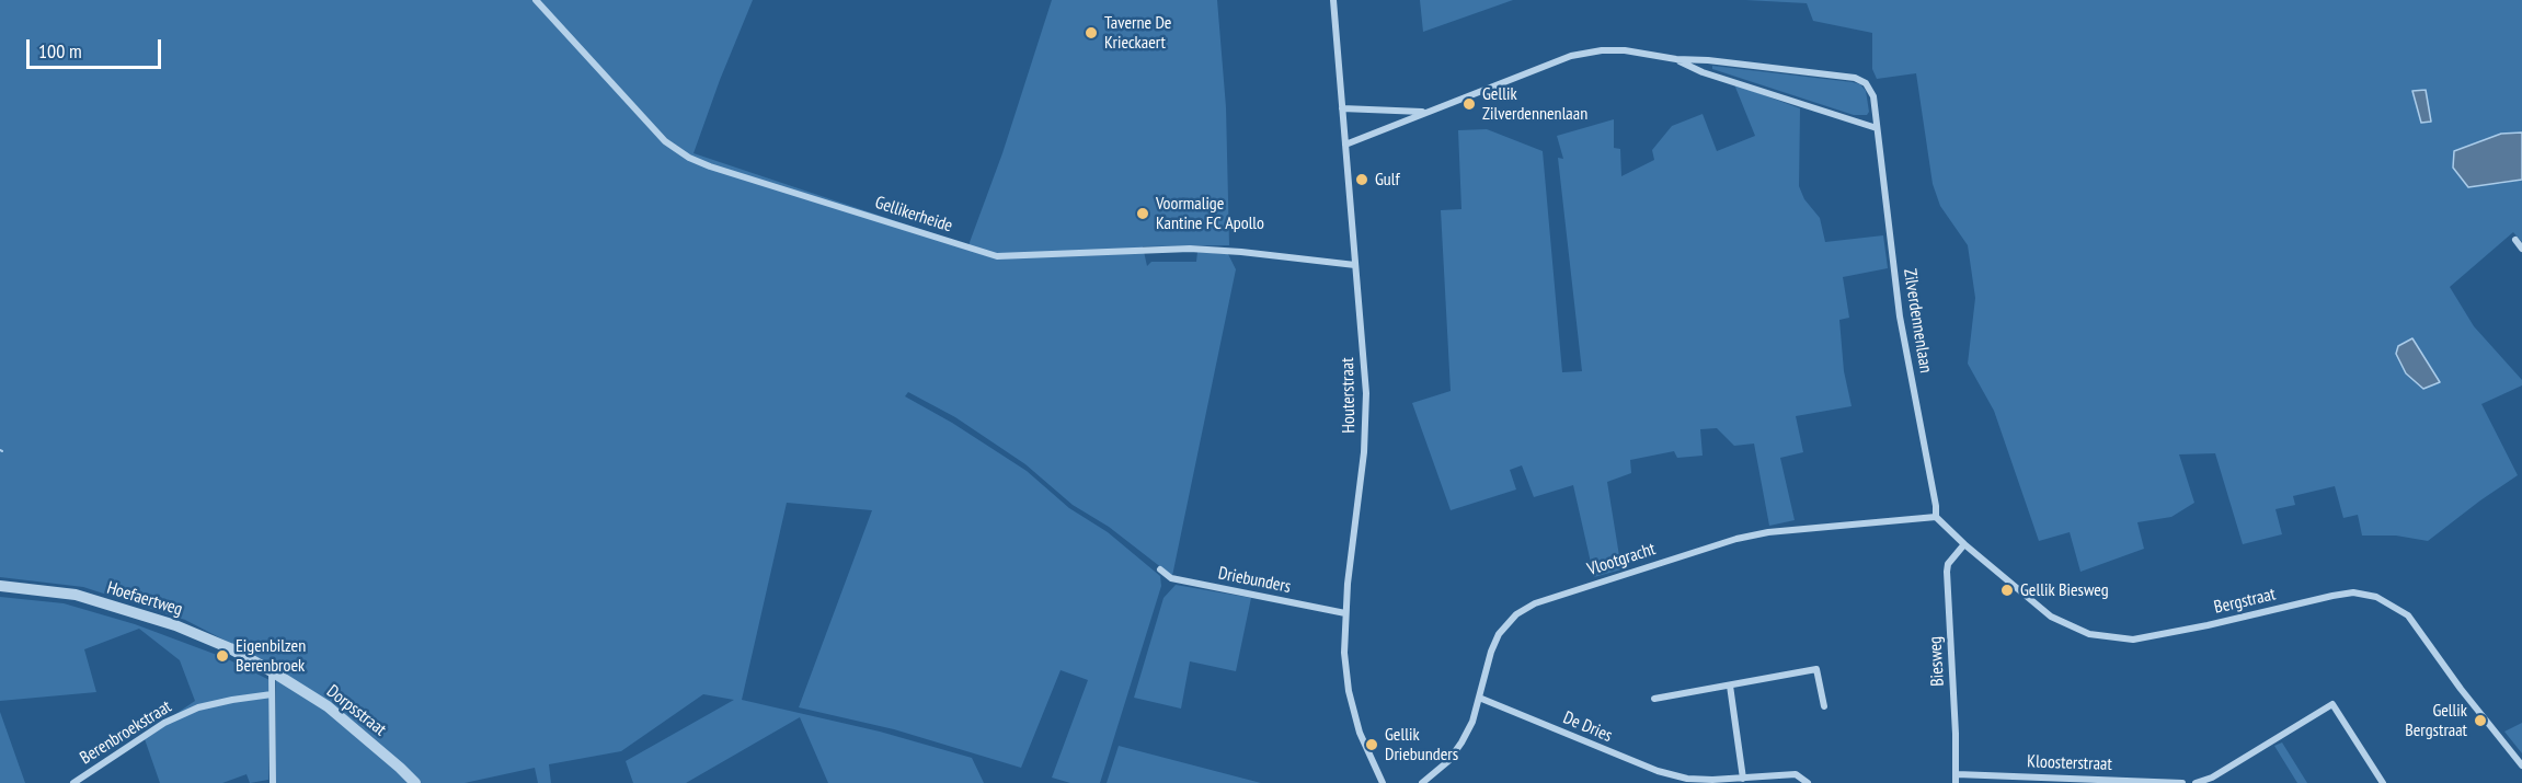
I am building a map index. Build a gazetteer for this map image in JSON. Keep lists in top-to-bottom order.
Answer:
{
  "streets": {
    "street": [
      "Gellikerheide",
      "Zilverdennenlaan",
      "Houterstraat",
      "Vlootgracht",
      "Driebunders",
      "Hoefaertweg",
      "Bergstraat",
      "Biesweg",
      "Dorpsstraat",
      "De Dries",
      "Berenbroekstraat",
      "Kloosterstraat"
    ]
  },
  "crossings": [
    ["Gellikerheide", "Houterstraat"],
    ["Zilverdennenlaan", "Houterstraat"],
    ["Zilverdennenlaan", "Vlootgracht"],
    ["Zilverdennenlaan", "Bergstraat"],
    ["Houterstraat", "Driebunders"],
    ["Vlootgracht", "Bergstraat"],
    ["Vlootgracht", "De Dries"],
    ["Hoefaertweg", "Dorpsstraat"],
    ["Bergstraat", "Biesweg"],
    ["Biesweg", "Kloosterstraat"]
  ],
  "places": [
    "Taverne De Krieckaert",
    "Gellik Zilverdennenlaan",
    "Gulf",
    "Voormalige Kantine FC Apollo",
    "Gellik Biesweg",
    "Eigenbilzen Berenbroek",
    "Gellik Bergstraat",
    "Gellik Driebunders"
  ],
  "scale_bar": "100 m"
}
